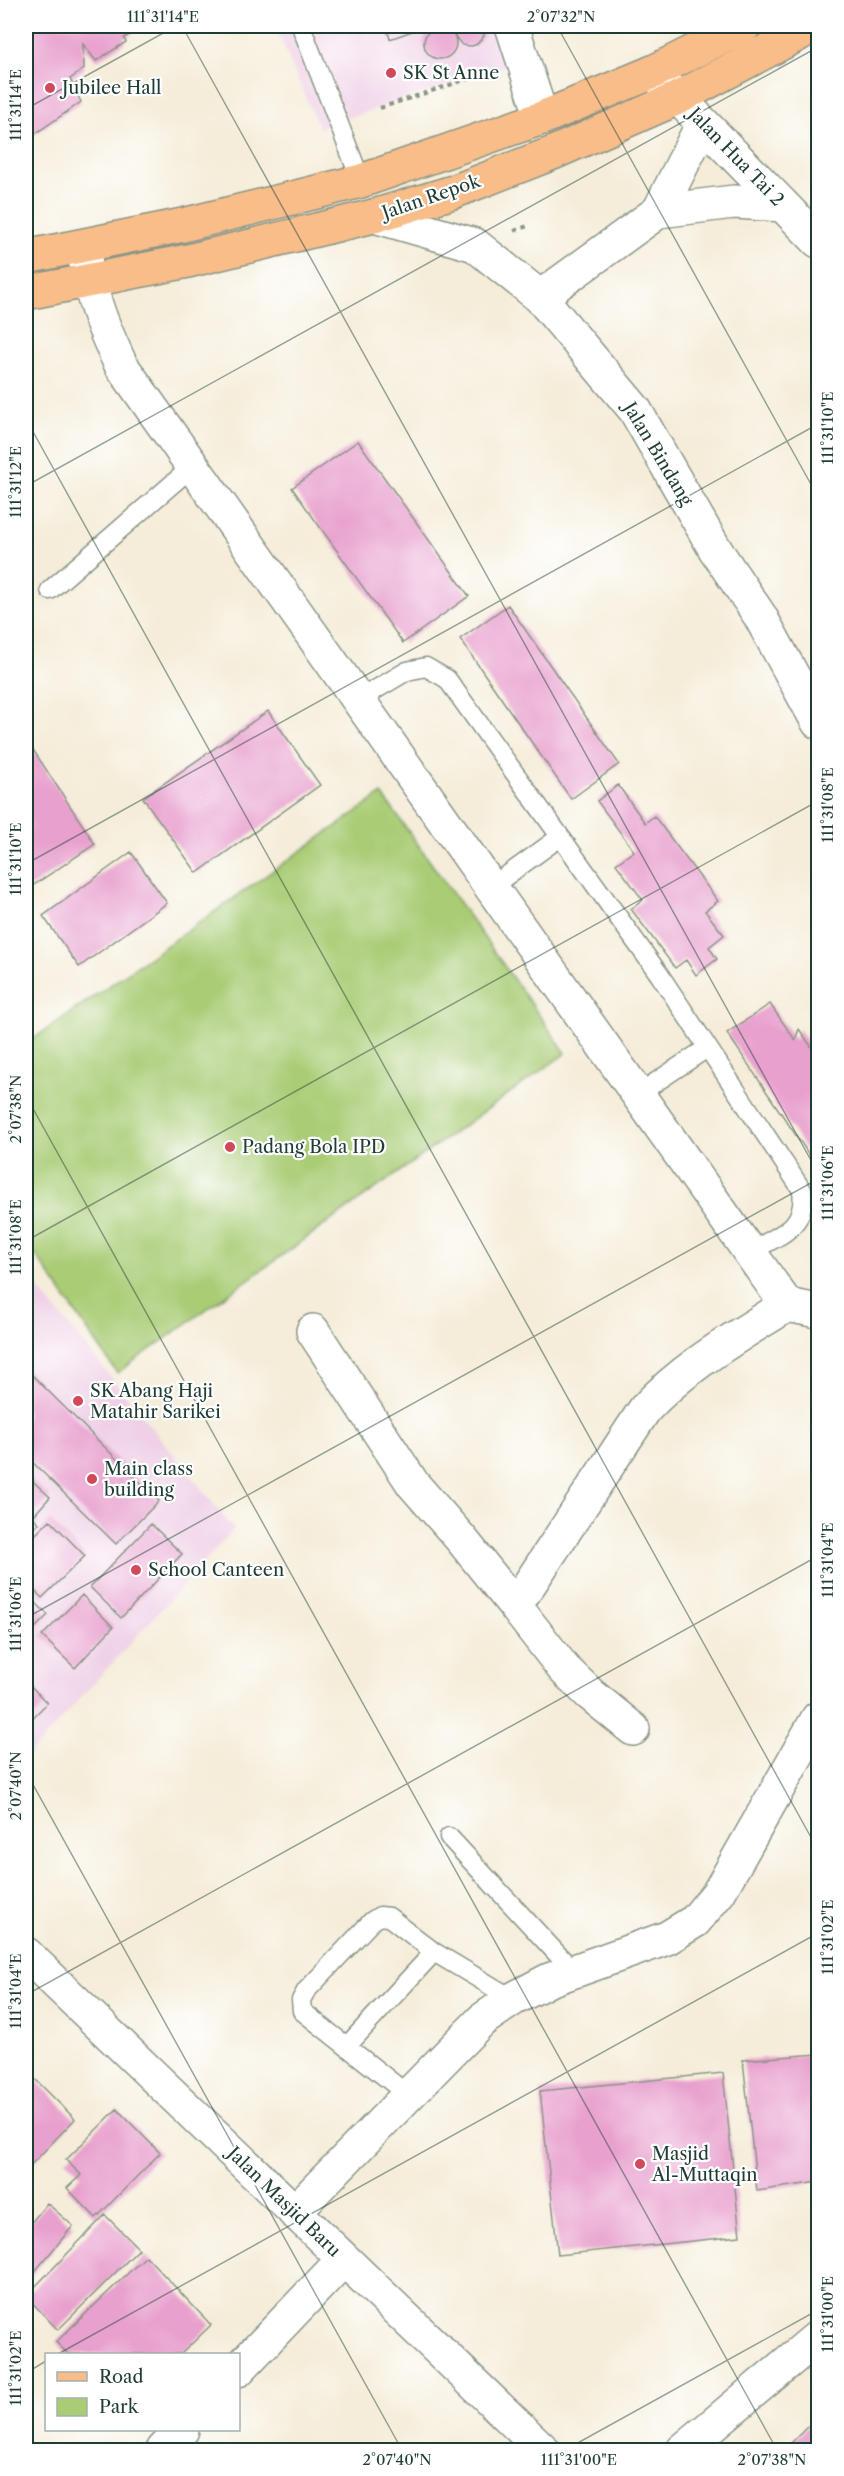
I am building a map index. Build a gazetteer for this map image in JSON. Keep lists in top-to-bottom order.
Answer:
{
  "streets": {
    "main road": ["Jalan Repok"],
    "street": ["Jalan Hua Tai 2", "Jalan Bindang", "Jalan Masjid Baru"]
  },
  "crossings": [
    ["Jalan Hua Tai 2", "Jalan Repok"],
    ["Jalan Repok", "Jalan Bindang"]
  ],
  "places": [
    "SK St Anne",
    "Jubilee Hall",
    "Padang Bola IPD",
    "SK Abang Haji Matahir Sarikei",
    "Main class building",
    "School Canteen",
    "Masjid Al-Muttaqin"
  ],
  "legend": ["Road", "Park"],
  "coordinates": [
    "111°31'14\"E",
    "2°07'32\"N",
    "111°31'10\"E",
    "111°31'12\"E",
    "111°31'08\"E",
    "2°07'38\"N",
    "111°31'06\"E",
    "111°31'04\"E",
    "2°07'40\"N",
    "111°31'02\"E",
    "111°31'00\"E"
  ]
}
